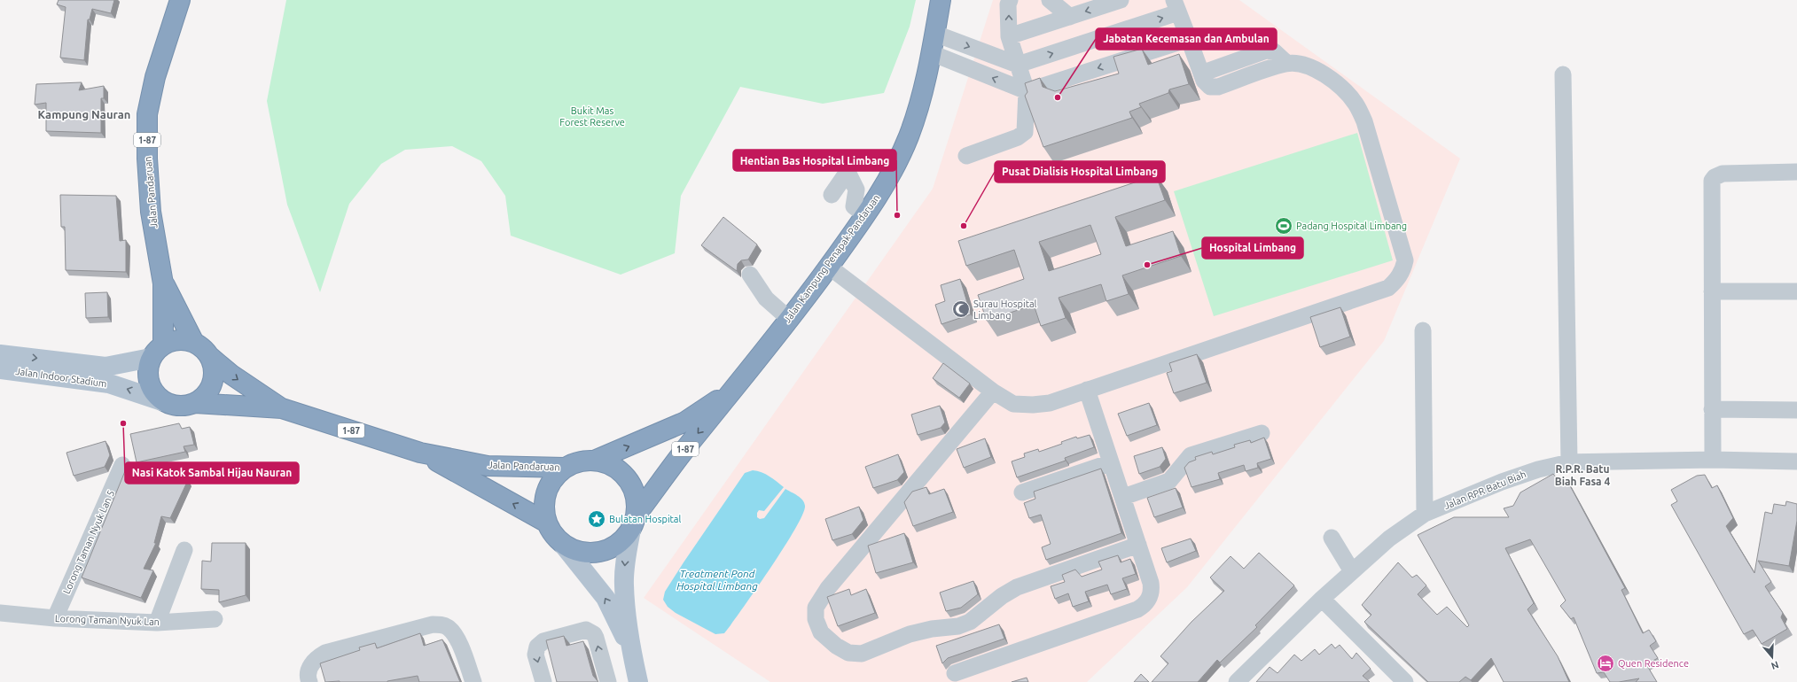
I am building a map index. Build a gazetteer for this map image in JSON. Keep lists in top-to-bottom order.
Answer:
{
  "streets": {
    "highway": ["1-87", "Jalan Pandaruan", "Jalan Kampung Penapak-Pandaruan"],
    "main road": ["Jalan Indoor Stadium"],
    "street": ["Jalan RPR Batu Biah", "Lorong Taman Nyuk Lan 5", "Lorong Taman Nyuk Lan"]
  },
  "crossings": [
    ["Jalan Pandaruan", "Jalan Kampung Penapak-Pandaruan"],
    ["Jalan Pandaruan", "Jalan Indoor Stadium"],
    ["Lorong Taman Nyuk Lan 5", "Lorong Taman Nyuk Lan"]
  ],
  "districts": ["Kampung Nauran", "R.P.R. Batu Biah Fasa 4"],
  "water": ["Treatment Pond Hospital Limbang"],
  "parks": ["Bukit Mas Forest Reserve"],
  "places": {
    "other": [
      "Jabatan Kecemasan dan Ambulan",
      "Hentian Bas Hospital Limbang",
      "Pusat Dialisis Hospital Limbang",
      "Hospital Limbang",
      "Nasi Katok Sambal Hijau Nauran"
    ],
    "sports": ["Padang Hospital Limbang"],
    "mosque": ["Surau Hospital Limbang"],
    "place": ["Bulatan Hospital"],
    "hotel": ["Quen Residence"]
  },
  "north": "bottom"
}
